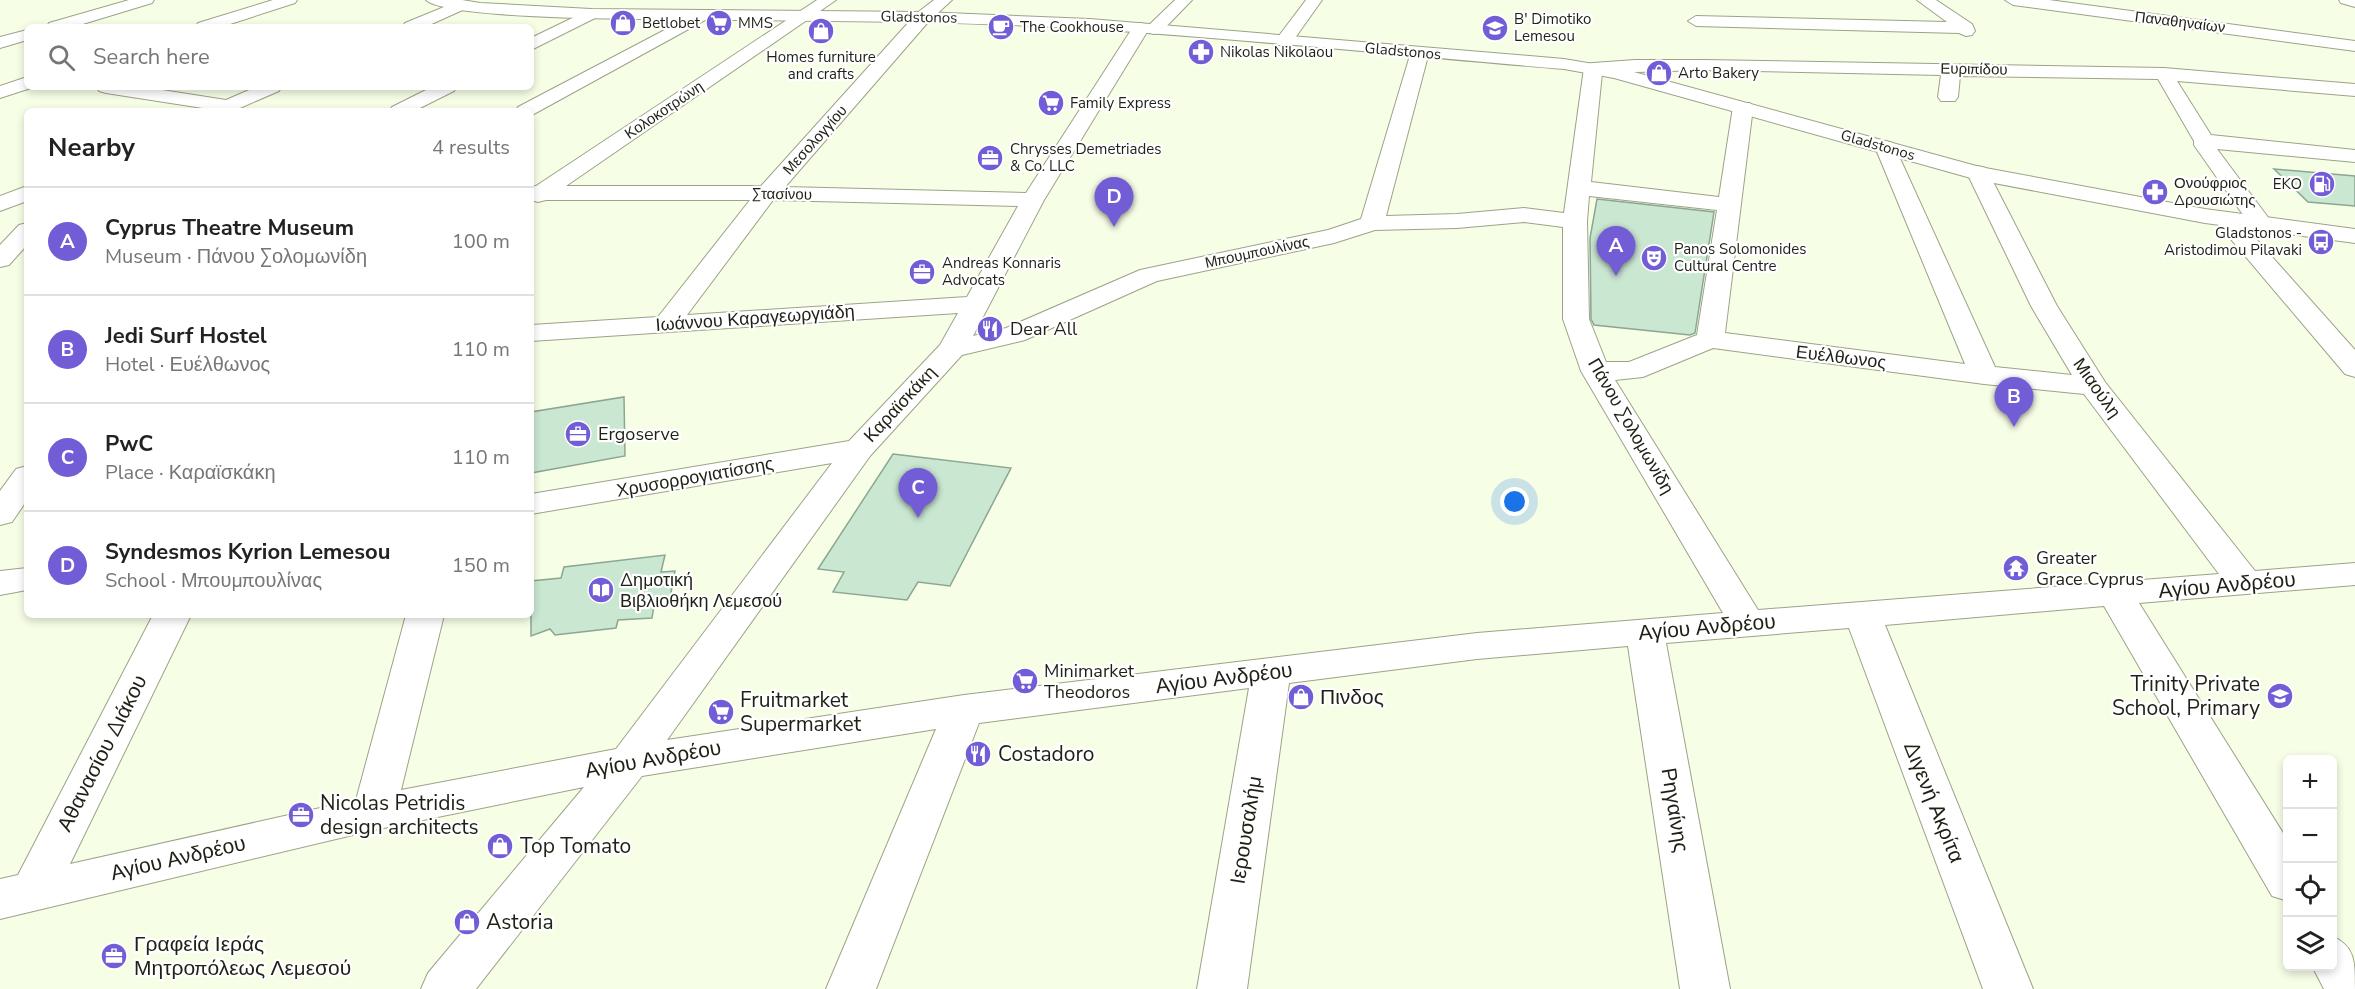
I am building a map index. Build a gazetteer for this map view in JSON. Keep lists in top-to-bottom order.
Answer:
{
  "streets": {
    "street": [
      "Gladstonos",
      "Παναθηναίων",
      "Ευριπίδου",
      "Κολοκοτρώνη",
      "Μεσολογγίου",
      "Στασίνου",
      "Μπουμπουλίνας",
      "Ιωάννου Καραγεωργιάδη",
      "Ευέλθωνος",
      "Μιαούλη",
      "Καραϊσκάκη",
      "Πάνου Σολομωνίδη",
      "Χρυσορρογιατίσσης",
      "Αγίου Ανδρέου",
      "Αθανασίου Διάκου",
      "Διγενή Ακρίτα",
      "Ρηγαίνης",
      "Ιερουσαλήμ"
    ]
  },
  "crossings": [
    ["Gladstonos", "Ευριπίδου"],
    ["Gladstonos", "Κολοκοτρώνη"],
    ["Gladstonos", "Μεσολογγίου"],
    ["Gladstonos", "Μιαούλη"],
    ["Gladstonos", "Καραϊσκάκη"],
    ["Gladstonos", "Πάνου Σολομωνίδη"],
    ["Ευριπίδου", "Πάνου Σολομωνίδη"],
    ["Κολοκοτρώνη", "Στασίνου"],
    ["Μεσολογγίου", "Στασίνου"],
    ["Μεσολογγίου", "Ιωάννου Καραγεωργιάδη"],
    ["Στασίνου", "Καραϊσκάκη"],
    ["Μπουμπουλίνας", "Καραϊσκάκη"],
    ["Μπουμπουλίνας", "Πάνου Σολομωνίδη"],
    ["Ιωάννου Καραγεωργιάδη", "Καραϊσκάκη"],
    ["Ευέλθωνος", "Μιαούλη"],
    ["Ευέλθωνος", "Πάνου Σολομωνίδη"],
    ["Μιαούλη", "Αγίου Ανδρέου"],
    ["Καραϊσκάκη", "Χρυσορρογιατίσσης"],
    ["Καραϊσκάκη", "Αγίου Ανδρέου"],
    ["Πάνου Σολομωνίδη", "Αγίου Ανδρέου"],
    ["Αγίου Ανδρέου", "Αθανασίου Διάκου"],
    ["Αγίου Ανδρέου", "Διγενή Ακρίτα"],
    ["Αγίου Ανδρέου", "Ρηγαίνης"],
    ["Αγίου Ανδρέου", "Ιερουσαλήμ"]
  ],
  "places": {
    "shop": [
      "Betlobet",
      "Homes furniture and crafts",
      "Arto Bakery",
      "Πινδος",
      "Top Tomato",
      "Astoria"
    ],
    "supermarket": [
      "MMS",
      "Family Express",
      "Minimarket Theodoros",
      "Fruitmarket Supermarket"
    ],
    "cafe": ["The Cookhouse"],
    "school or university": ["B' Dimotiko Lemesou", "Trinity Private School, Primary"],
    "pharmacy": ["Nikolas Nikolaou", "Ονούφριος Δρουσιώτης"],
    "office": [
      "Chrysses Demetriades & Co. LLC",
      "Andreas Konnaris Advocats",
      "Ergoserve",
      "Nicolas Petridis design architects",
      "Γραφεία Ιεράς Μητροπόλεως Λεμεσού"
    ],
    "fuel station": ["EKO"],
    "bus stop": ["Gladstonos - Aristodimou Pilavaki"],
    "theatre": ["Panos Solomonides Cultural Centre"],
    "restaurant": ["Dear All", "Costadoro"],
    "temple": ["Greater Grace Cyprus"],
    "library": ["Δημοτική Βιβλιοθήκη Λεμεσού"]
  },
  "page": {
    "search": "Search here",
    "heading": ["Nearby", "4 results"],
    "pins": [
      "D",
      "A",
      "B",
      "C"
    ],
    "list": [
      {
        "mark": "A",
        "name": "Cyprus Theatre Museum",
        "note": "Museum · Πάνου Σολομωνίδη",
        "value": "100 m"
      },
      {
        "mark": "B",
        "name": "Jedi Surf Hostel",
        "note": "Hotel · Ευέλθωνος",
        "value": "110 m"
      },
      {
        "mark": "C",
        "name": "PwC",
        "note": "Place · Καραϊσκάκη",
        "value": "110 m"
      },
      {
        "mark": "D",
        "name": "Syndesmos Kyrion Lemesou",
        "note": "School · Μπουμπουλίνας",
        "value": "150 m"
      }
    ],
    "map_buttons": ["+", "−"]
  }
}
